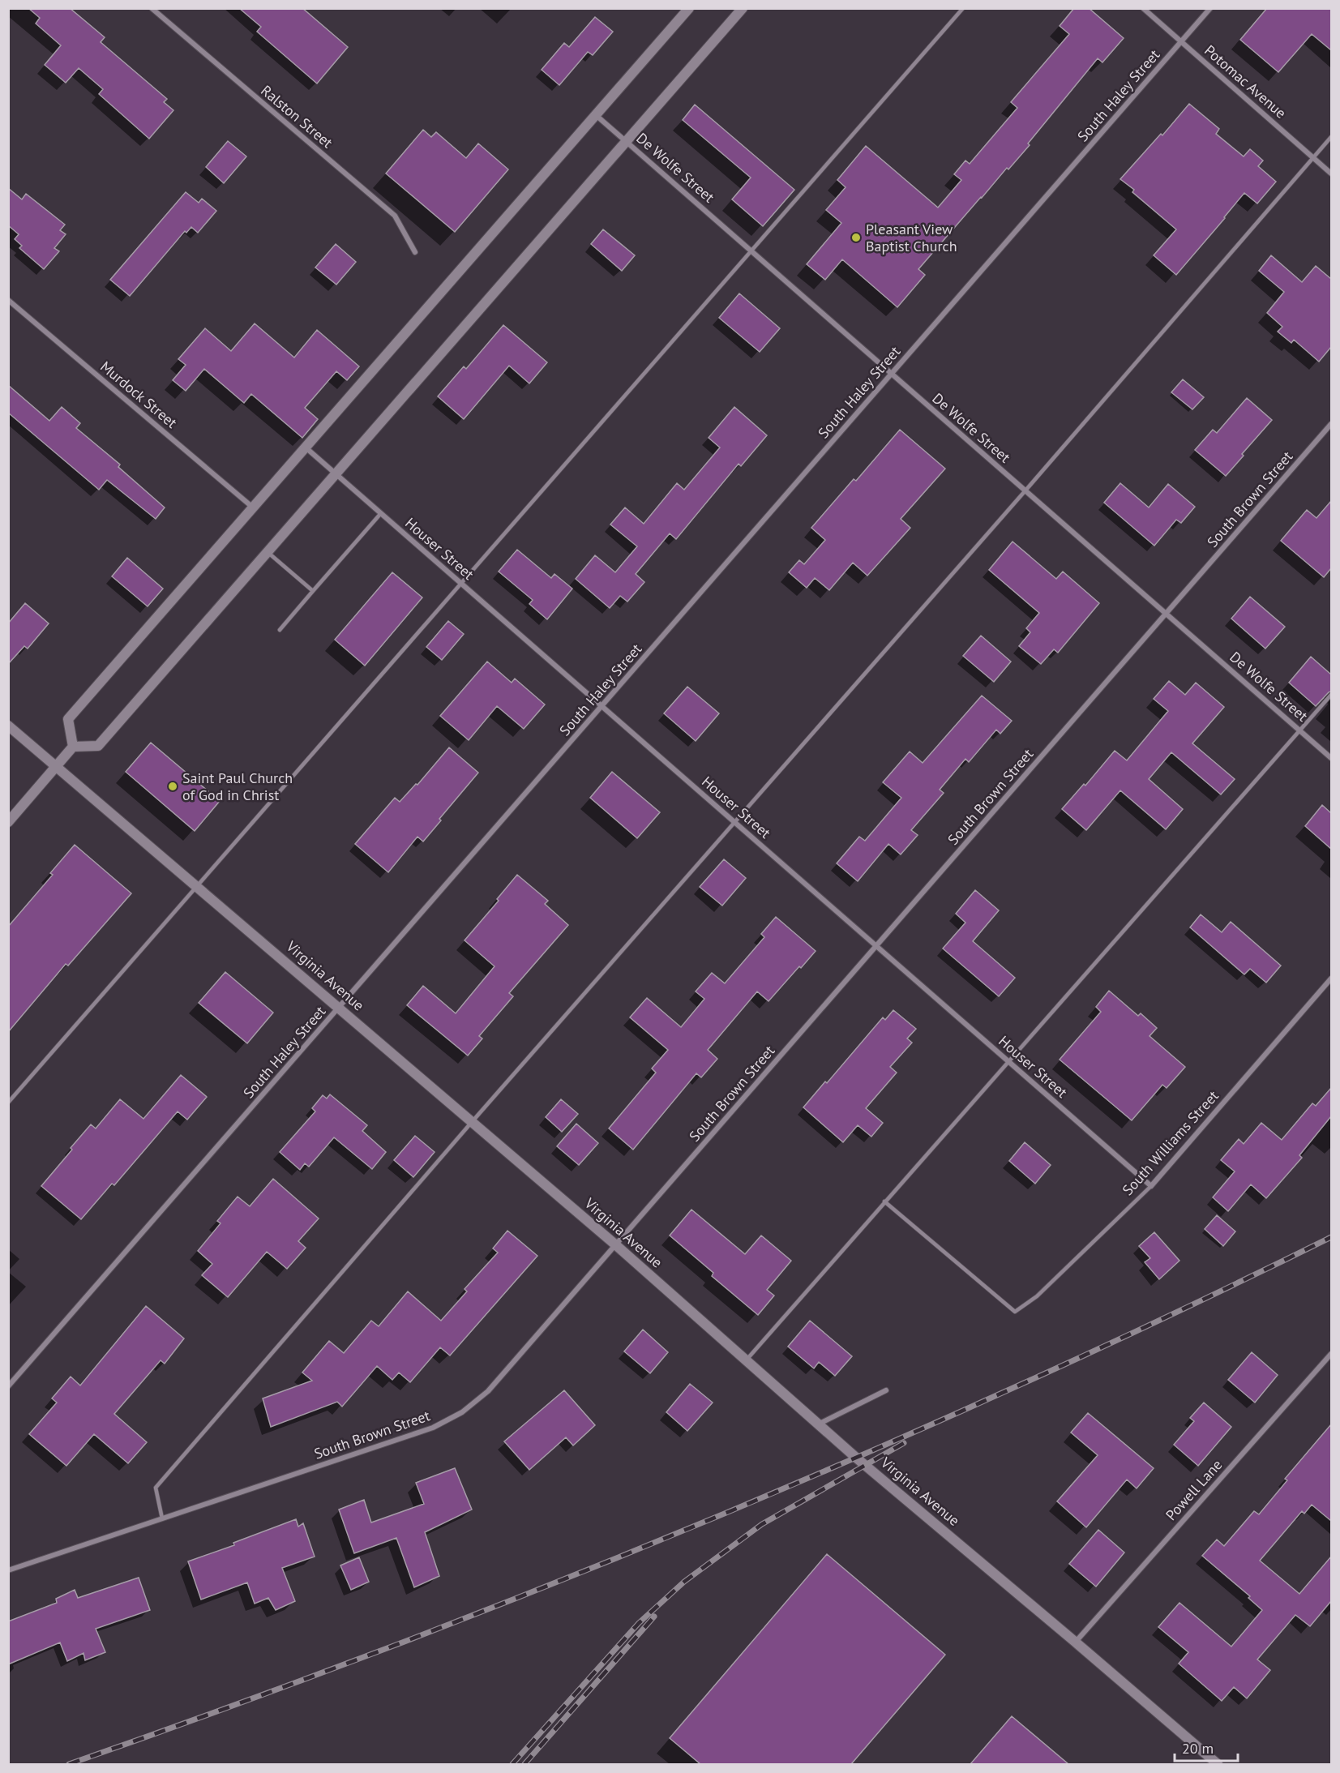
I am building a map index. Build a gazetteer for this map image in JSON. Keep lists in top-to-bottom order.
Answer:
{
  "streets": {
    "street": [
      "Potomac Avenue",
      "South Haley Street",
      "Ralston Street",
      "De Wolfe Street",
      "Murdock Street",
      "South Brown Street",
      "Houser Street",
      "Virginia Avenue",
      "South Williams Street",
      "Powell Lane"
    ]
  },
  "crossings": [
    ["Potomac Avenue", "South Haley Street"],
    ["South Haley Street", "De Wolfe Street"],
    ["South Haley Street", "Houser Street"],
    ["South Haley Street", "Virginia Avenue"],
    ["De Wolfe Street", "South Brown Street"],
    ["South Brown Street", "Houser Street"],
    ["South Brown Street", "Virginia Avenue"],
    ["Houser Street", "South Williams Street"],
    ["Virginia Avenue", "Powell Lane"]
  ],
  "places": ["Pleasant View Baptist Church", "Saint Paul Church of God in Christ"],
  "scale_bar": "20 m"
}
